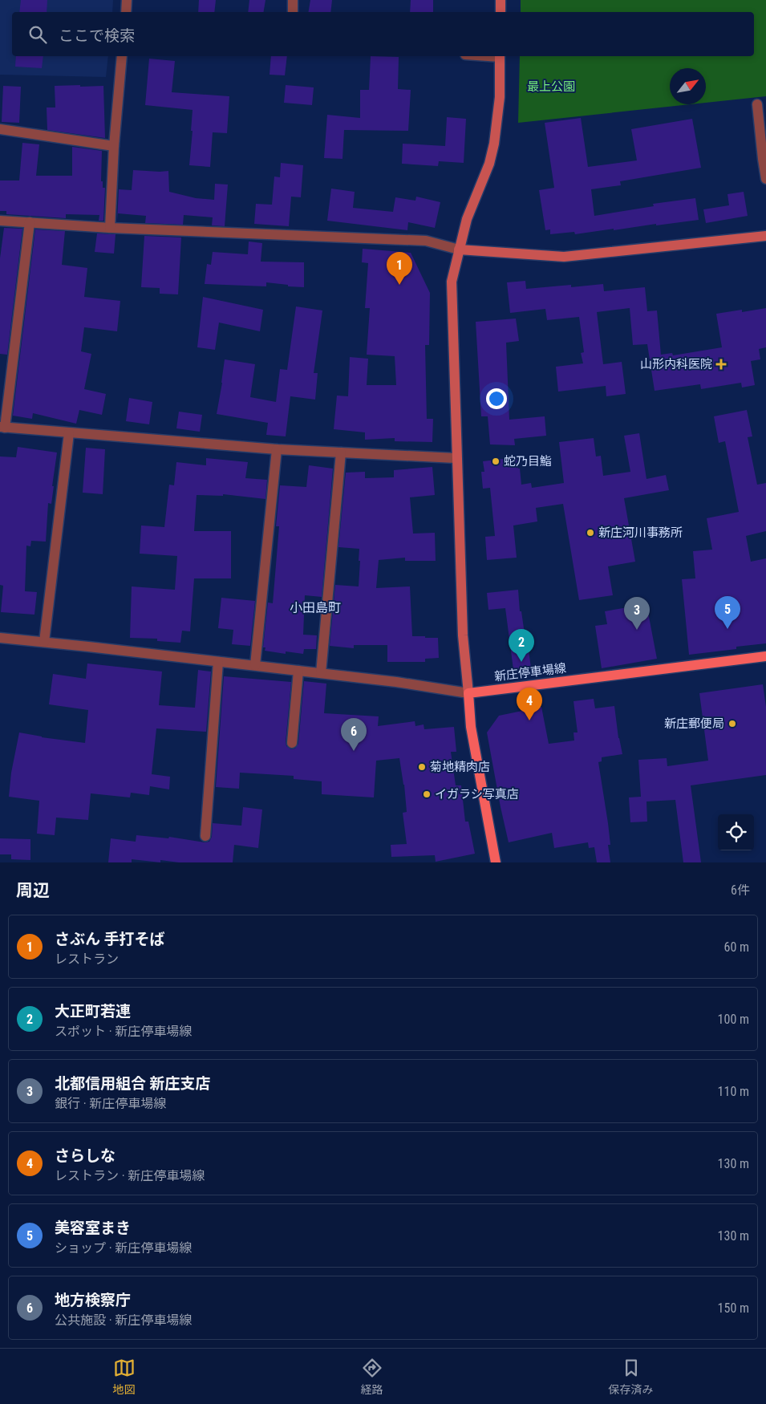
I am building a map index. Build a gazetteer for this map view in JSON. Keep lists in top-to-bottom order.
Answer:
{
  "streets": {
    "main road": ["新庄停車場線"]
  },
  "districts": ["小田島町"],
  "parks": ["最上公園"],
  "places": {
    "health": ["山形内科医院"],
    "other": [
      "蛇乃目鮨",
      "新庄河川事務所",
      "新庄郵便局",
      "菊地精肉店",
      "イガラシ写真店"
    ]
  },
  "north": "top right",
  "page": {
    "search": "ここで検索",
    "pins": [
      "1",
      "5",
      "3",
      "2",
      "4",
      "6"
    ],
    "heading": ["周辺", "6件"],
    "list": [
      {
        "mark": "1",
        "name": "さぶん 手打そば",
        "note": "レストラン",
        "value": "60 m"
      },
      {
        "mark": "2",
        "name": "大正町若連",
        "note": "スポット · 新庄停車場線",
        "value": "100 m"
      },
      {
        "mark": "3",
        "name": "北都信用組合 新庄支店",
        "note": "銀行 · 新庄停車場線",
        "value": "110 m"
      },
      {
        "mark": "4",
        "name": "さらしな",
        "note": "レストラン · 新庄停車場線",
        "value": "130 m"
      },
      {
        "mark": "5",
        "name": "美容室まき",
        "note": "ショップ · 新庄停車場線",
        "value": "130 m"
      },
      {
        "mark": "6",
        "name": "地方検察庁",
        "note": "公共施設 · 新庄停車場線",
        "value": "150 m"
      }
    ],
    "nav": ["地図", "経路", "保存済み"]
  }
}
